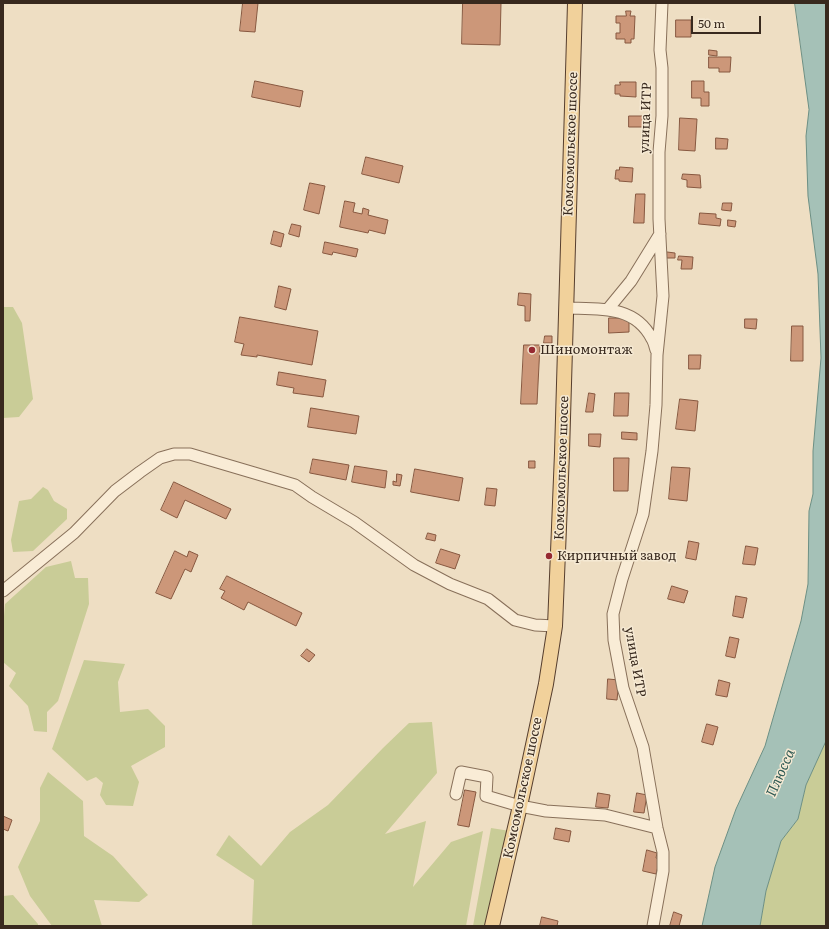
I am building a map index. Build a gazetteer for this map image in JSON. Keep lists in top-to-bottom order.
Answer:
{
  "streets": {
    "main road": ["Комсомольское шоссе"],
    "street": ["улица ИТР"]
  },
  "crossings": [
    ["улица ИТР", "Комсомольское шоссе"]
  ],
  "water": ["Плюсса"],
  "places": ["Шиномонтаж", "Кирпичный завод"],
  "scale_bar": "50 m"
}
